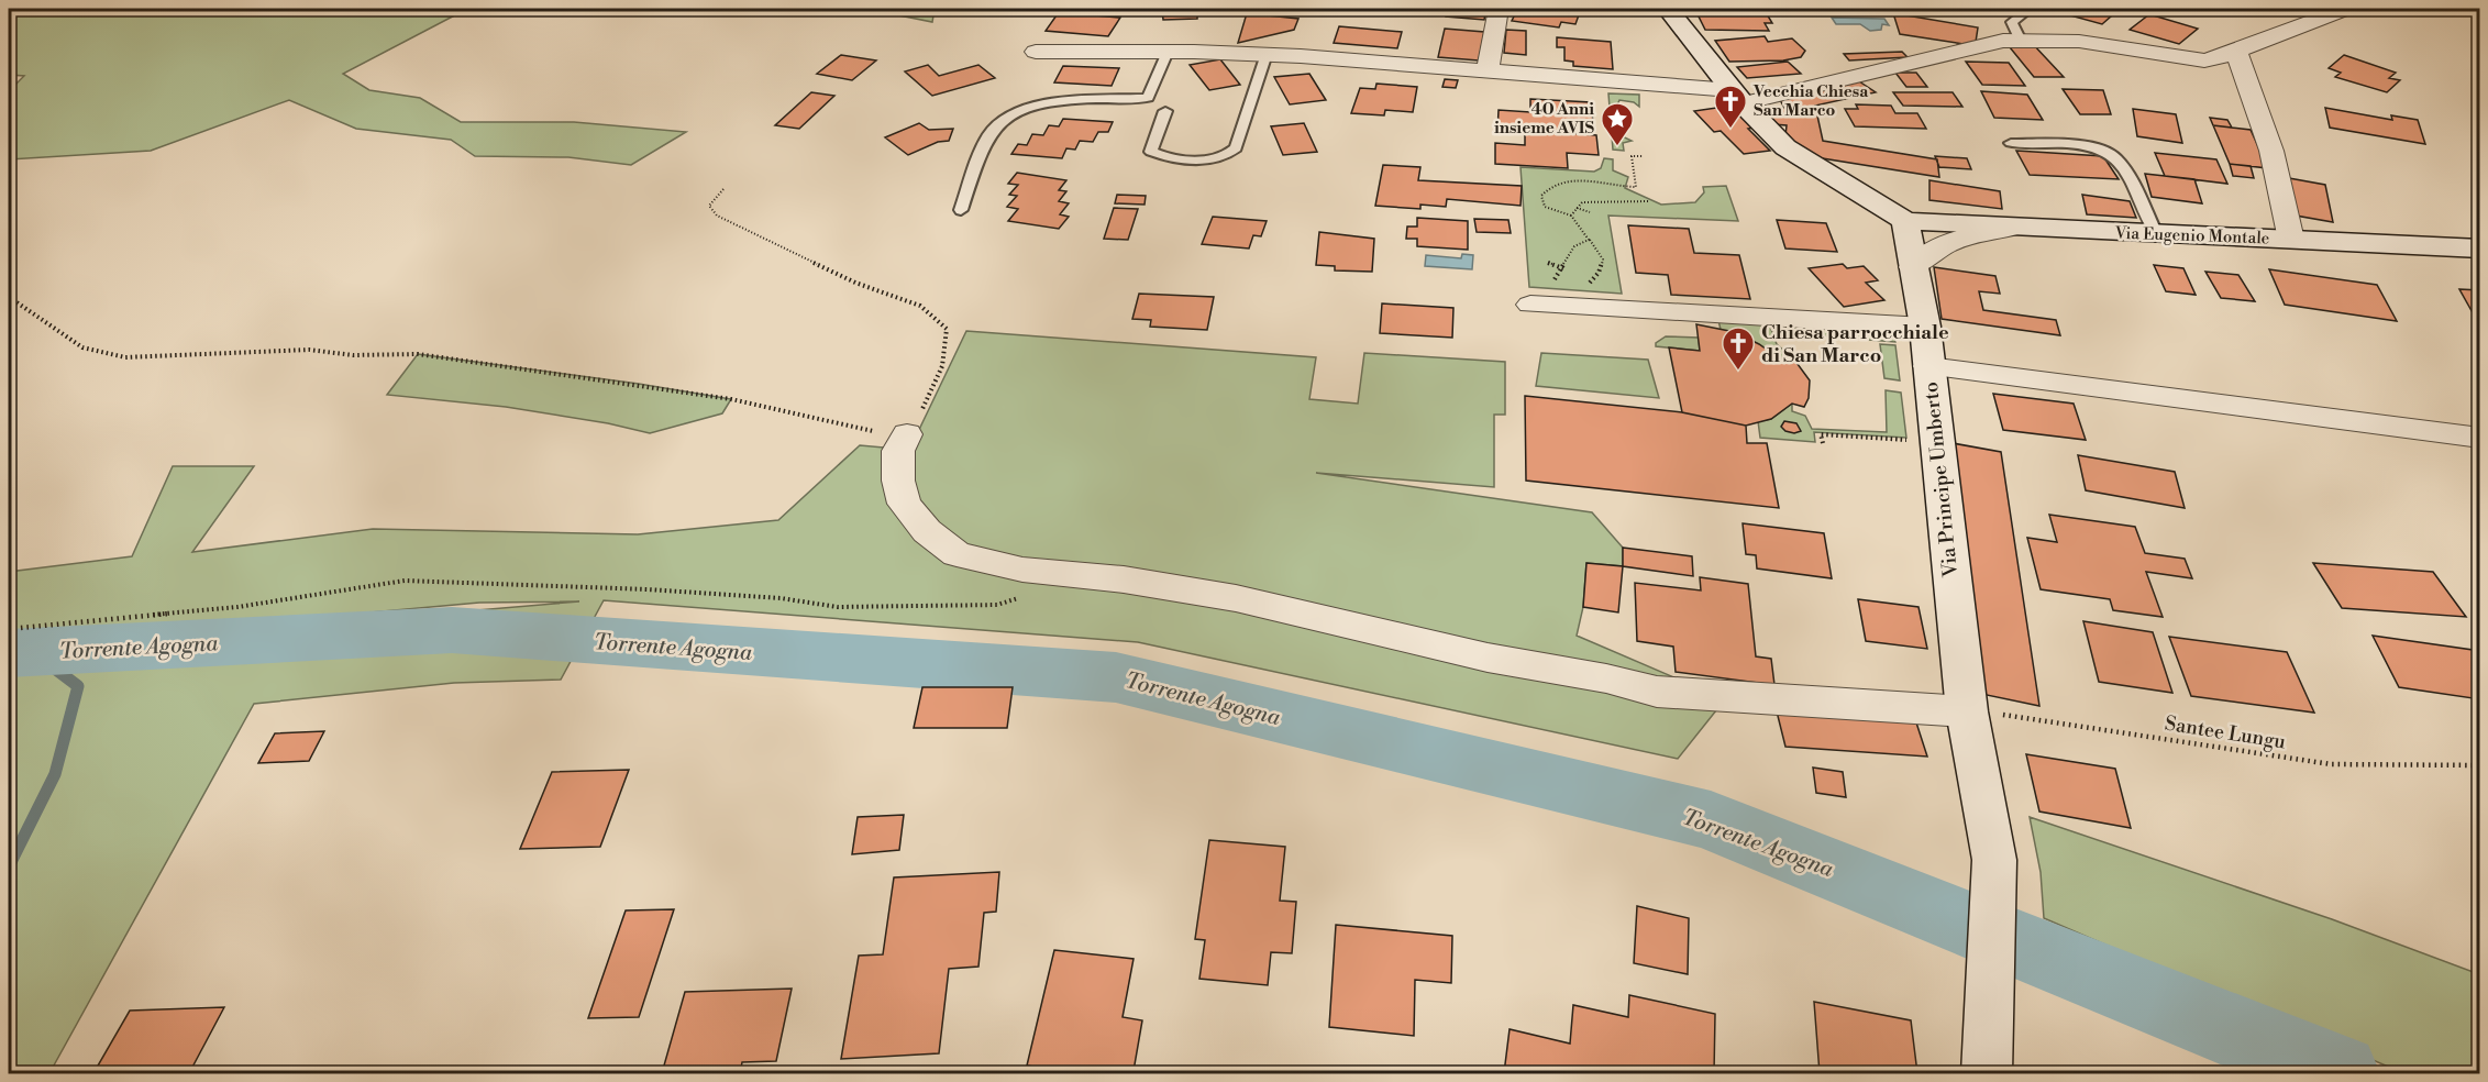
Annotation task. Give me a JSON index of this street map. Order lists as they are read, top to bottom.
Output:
{
  "streets": {
    "street": ["Via Eugenio Montale", "Via Principe Umberto"],
    "path": ["Santee Lungu"]
  },
  "crossings": [
    ["Via Eugenio Montale", "Via Principe Umberto"],
    ["Via Principe Umberto", "Santee Lungu"]
  ],
  "water": ["Torrente Agogna"],
  "places": {
    "church": ["Vecchia Chiesa San Marco", "Chiesa parrocchiale di San Marco"],
    "place": ["40 Anni insieme AVIS"]
  }
}
